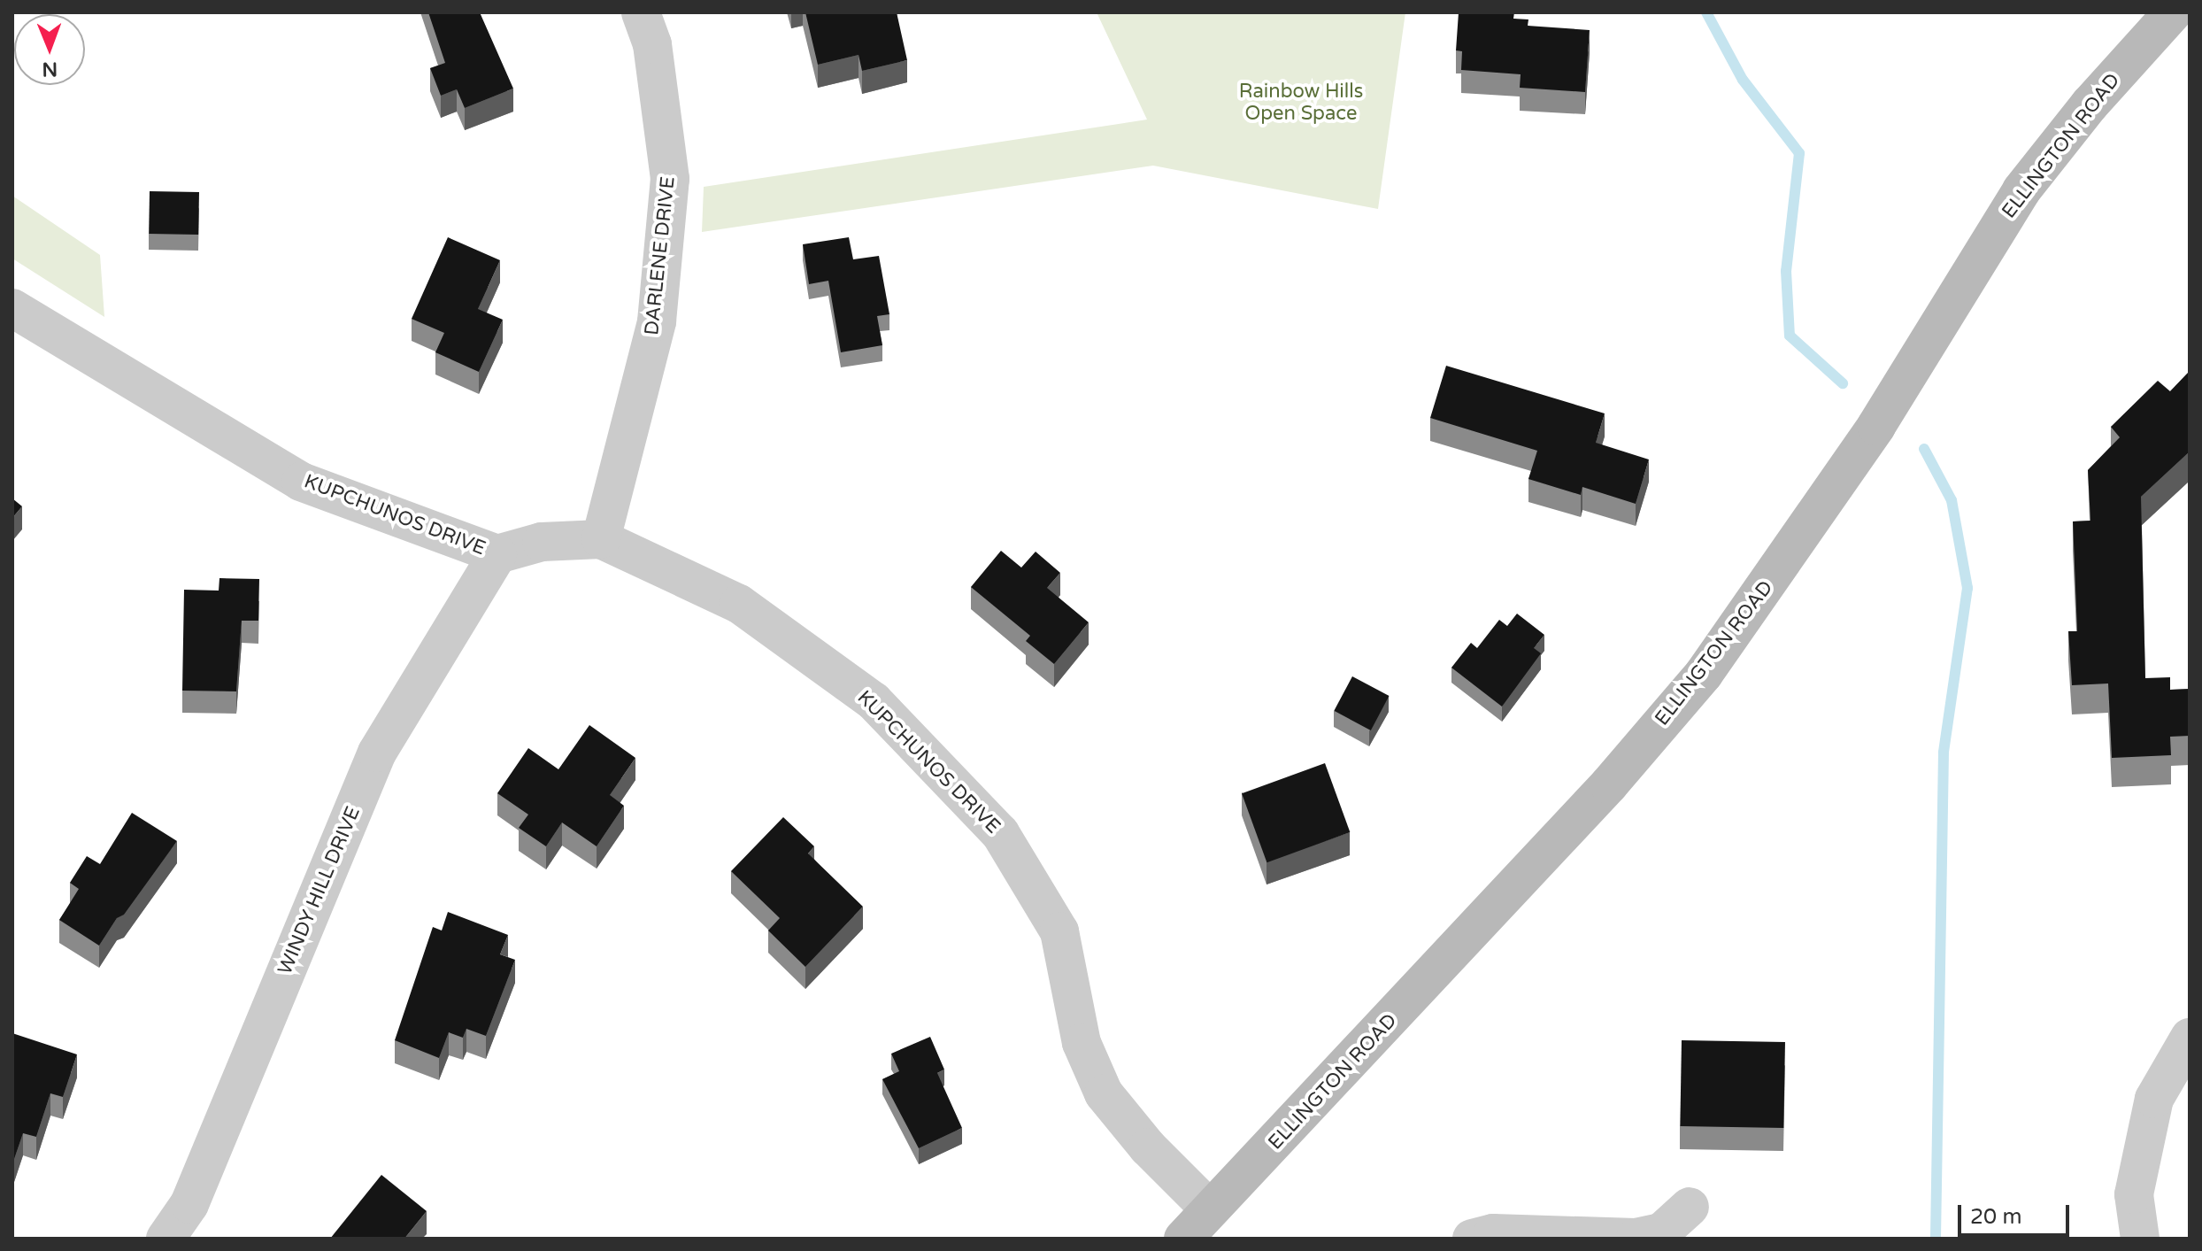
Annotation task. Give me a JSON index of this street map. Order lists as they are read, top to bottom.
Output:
{
  "streets": {
    "main road": ["ELLINGTON ROAD"],
    "street": ["DARLENE DRIVE", "KUPCHUNOS DRIVE", "WINDY HILL DRIVE"]
  },
  "crossings": [
    ["ELLINGTON ROAD", "KUPCHUNOS DRIVE"],
    ["DARLENE DRIVE", "KUPCHUNOS DRIVE"],
    ["KUPCHUNOS DRIVE", "WINDY HILL DRIVE"]
  ],
  "parks": ["Rainbow Hills Open Space"],
  "scale_bar": "20 m",
  "north": "bottom"
}
